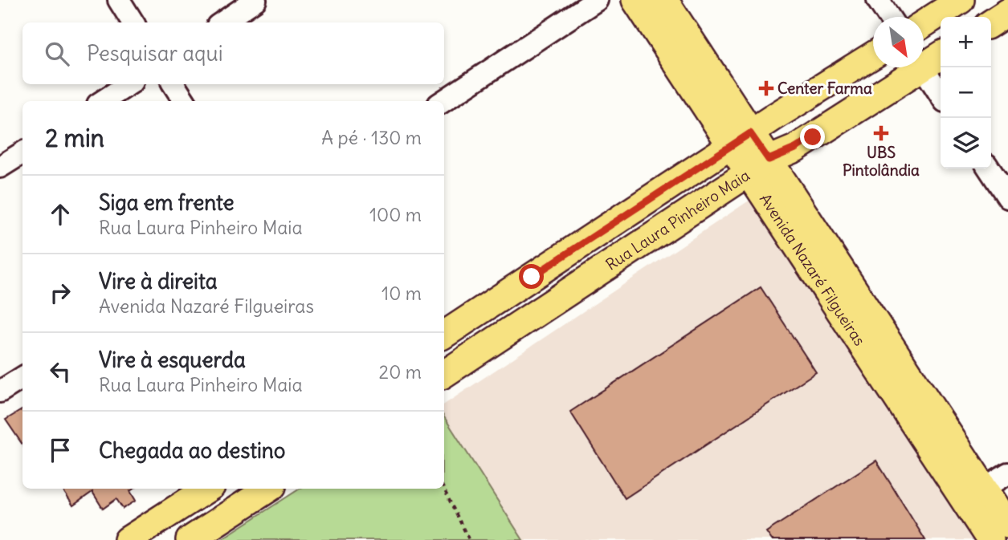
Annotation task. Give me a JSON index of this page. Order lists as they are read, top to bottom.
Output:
{
  "streets": {
    "main road": ["Rua Laura Pinheiro Maia", "Avenida Nazaré Filgueiras"]
  },
  "crossings": [
    ["Rua Laura Pinheiro Maia", "Avenida Nazaré Filgueiras"]
  ],
  "places": {
    "health": ["Center Farma", "UBS Pintolândia"]
  },
  "north": "bottom right",
  "page": {
    "map_buttons": ["+", "−"],
    "search": "Pesquisar aqui",
    "heading": ["2 min", "A pé · 130 m"],
    "list": [
      ["Siga em frente", "Rua Laura Pinheiro Maia", "100 m"],
      ["Vire à direita", "Avenida Nazaré Filgueiras", "10 m"],
      ["Vire à esquerda", "Rua Laura Pinheiro Maia", "20 m"],
      "Chegada ao destino"
    ]
  }
}
